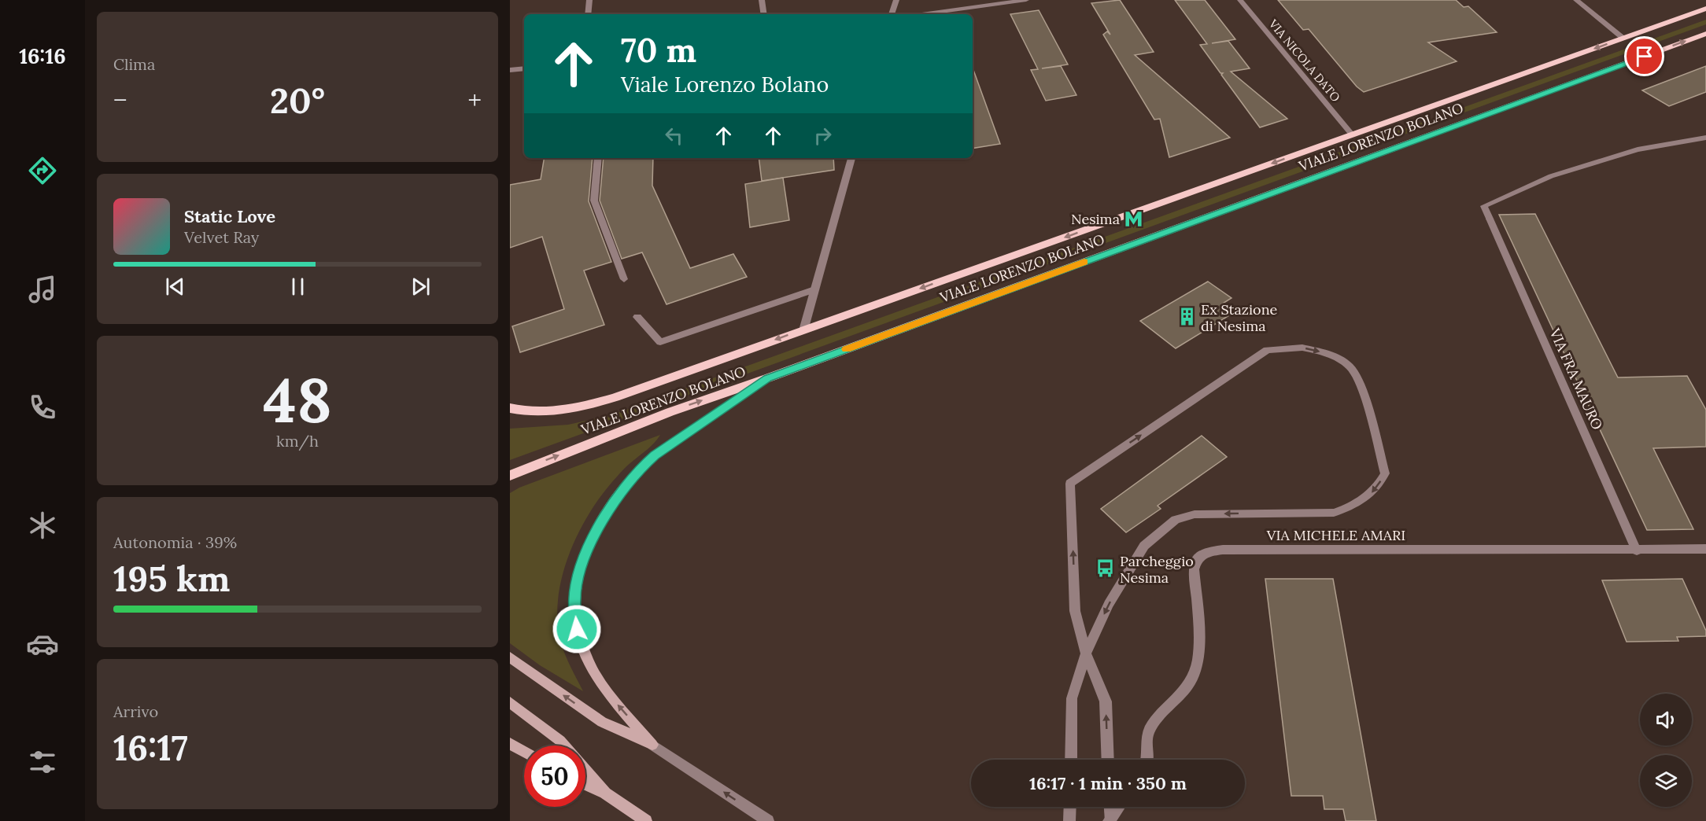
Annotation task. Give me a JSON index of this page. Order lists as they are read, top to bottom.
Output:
{
  "streets": {
    "main road": ["VIALE LORENZO BOLANO"],
    "street": ["VIA NICOLA DATO", "VIA FRA MAURO", "VIA MICHELE AMARI"]
  },
  "crossings": [
    ["VIA NICOLA DATO", "VIALE LORENZO BOLANO"],
    ["VIA FRA MAURO", "VIA MICHELE AMARI"]
  ],
  "places": {
    "metro station": ["Nesima"],
    "building": ["Ex Stazione di Nesima"],
    "bus stop": ["Parcheggio Nesima"]
  },
  "page": {
    "tabs": "16:16",
    "tile": [
      "Clima",
      ["48", "km/h"],
      ["Autonomia · 39%", "195 km"],
      ["Arrivo", "16:17"]
    ],
    "turn": ["70 m", "Viale Lorenzo Bolano"],
    "heat": ["−", "20°", "+"],
    "song": ["Static Love", "Velvet Ray"],
    "limit": "50",
    "trip": "16:17 · 1 min · 350 m"
  }
}
